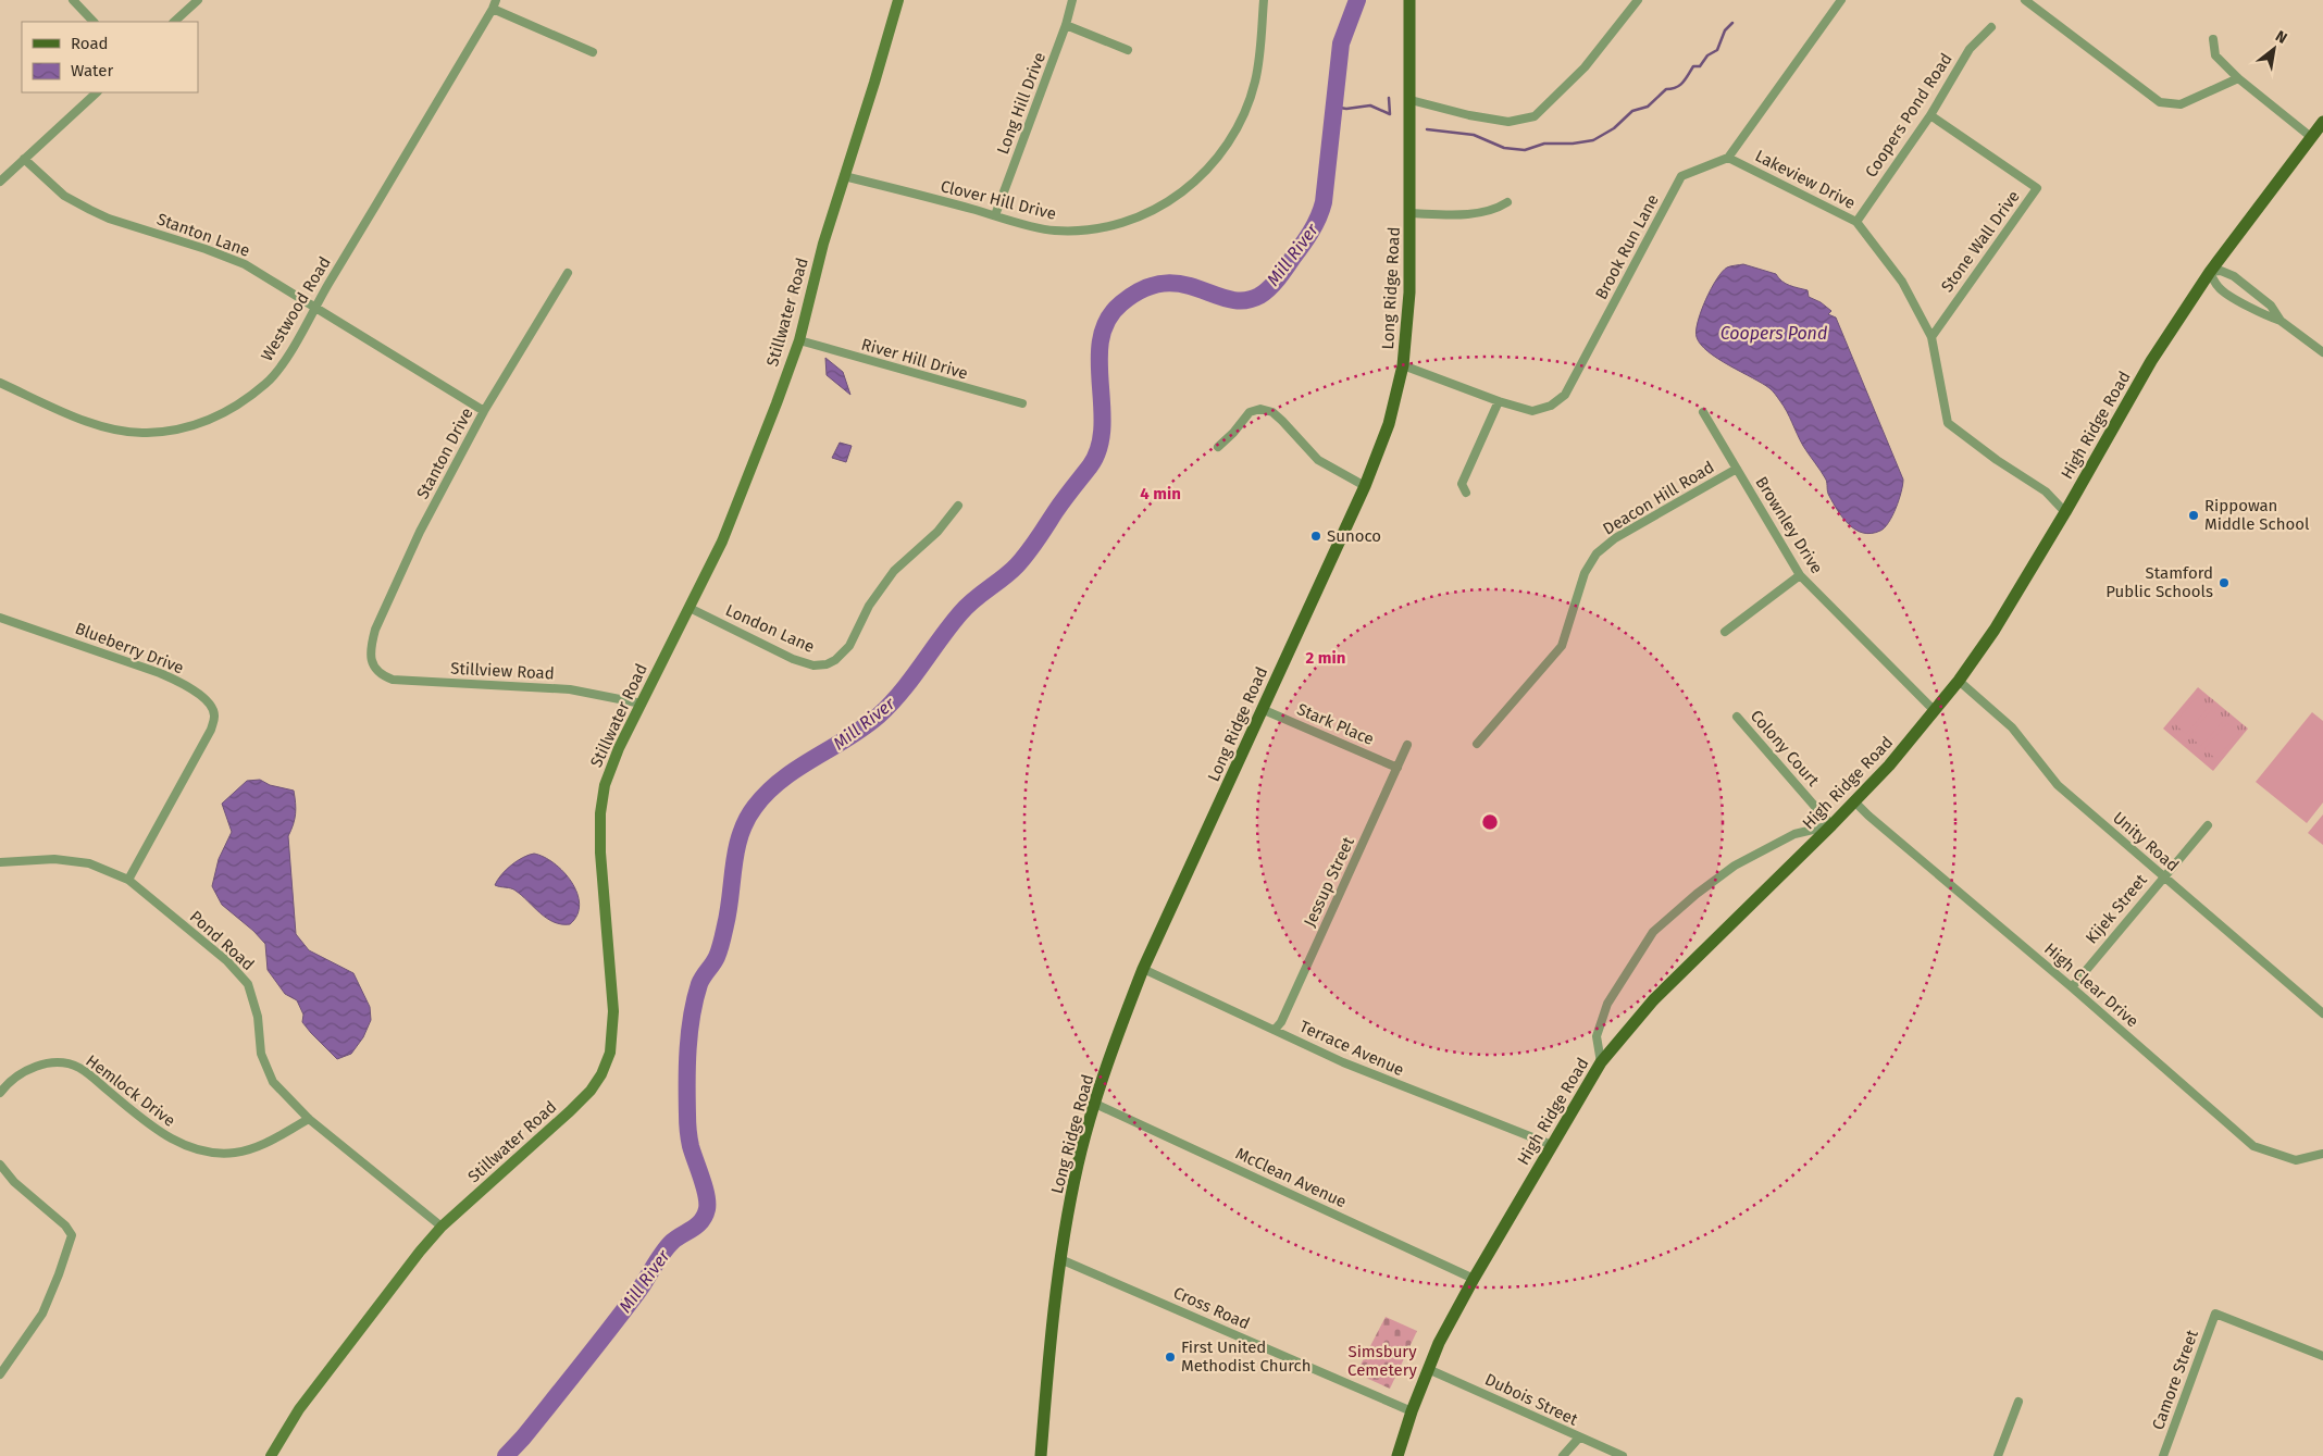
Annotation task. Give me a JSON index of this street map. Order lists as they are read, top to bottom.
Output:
{
  "streets": {
    "main road": ["Long Ridge Road", "Stillwater Road", "High Ridge Road"],
    "street": [
      "Long Hill Drive",
      "Coopers Pond Road",
      "Lakeview Drive",
      "Clover Hill Drive",
      "Stanton Lane",
      "Stone Wall Drive",
      "Brook Run Lane",
      "Westwood Road",
      "River Hill Drive",
      "Stanton Drive",
      "Deacon Hill Road",
      "Brownley Drive",
      "London Lane",
      "Blueberry Drive",
      "Stillview Road",
      "Stark Place",
      "Colony Court",
      "Unity Road",
      "Jessup Street",
      "Kijek Street",
      "Pond Road",
      "High Clear Drive",
      "Terrace Avenue",
      "Hemlock Drive",
      "McClean Avenue",
      "Cross Road",
      "Camore Street",
      "Dubois Street"
    ]
  },
  "crossings": [
    ["Long Hill Drive", "Clover Hill Drive"],
    ["Coopers Pond Road", "Lakeview Drive"],
    ["Coopers Pond Road", "Stone Wall Drive"],
    ["Lakeview Drive", "Stone Wall Drive"],
    ["Lakeview Drive", "Brook Run Lane"],
    ["Lakeview Drive", "High Ridge Road"],
    ["Clover Hill Drive", "Stillwater Road"],
    ["Stanton Lane", "Westwood Road"],
    ["Stanton Lane", "Stanton Drive"],
    ["Brook Run Lane", "Long Ridge Road"],
    ["Long Ridge Road", "Stark Place"],
    ["Long Ridge Road", "Terrace Avenue"],
    ["Long Ridge Road", "McClean Avenue"],
    ["Long Ridge Road", "Cross Road"],
    ["Stillwater Road", "River Hill Drive"],
    ["Stillwater Road", "London Lane"],
    ["Stillwater Road", "Stillview Road"],
    ["Stillwater Road", "Pond Road"],
    ["High Ridge Road", "Brownley Drive"],
    ["High Ridge Road", "Colony Court"],
    ["High Ridge Road", "Unity Road"],
    ["High Ridge Road", "High Clear Drive"],
    ["High Ridge Road", "Terrace Avenue"],
    ["High Ridge Road", "McClean Avenue"],
    ["High Ridge Road", "Cross Road"],
    ["High Ridge Road", "Dubois Street"],
    ["Stanton Drive", "Stillview Road"],
    ["Deacon Hill Road", "Brownley Drive"],
    ["Blueberry Drive", "Pond Road"],
    ["Stark Place", "Jessup Street"],
    ["Unity Road", "Kijek Street"],
    ["Jessup Street", "Terrace Avenue"],
    ["Kijek Street", "High Clear Drive"],
    ["Pond Road", "Hemlock Drive"]
  ],
  "water": ["Mill River", "Coopers Pond"],
  "parks": ["Simsbury Cemetery"],
  "places": [
    "Rippowan Middle School",
    "Sunoco",
    "Stamford Public Schools",
    "First United Methodist Church"
  ],
  "legend": ["Road", "Water"],
  "north": "top right",
  "rings": ["4 min", "2 min"]
}
